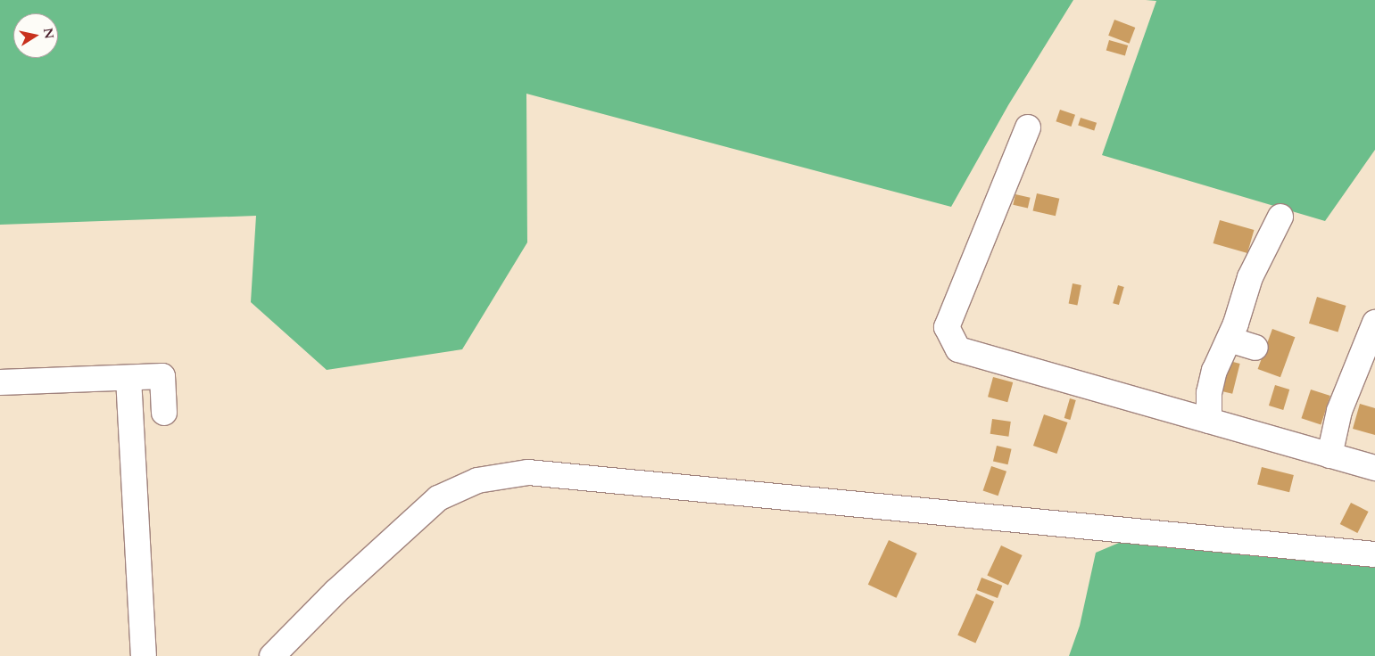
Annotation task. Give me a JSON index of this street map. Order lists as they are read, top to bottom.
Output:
{
  "north": "right"
}
